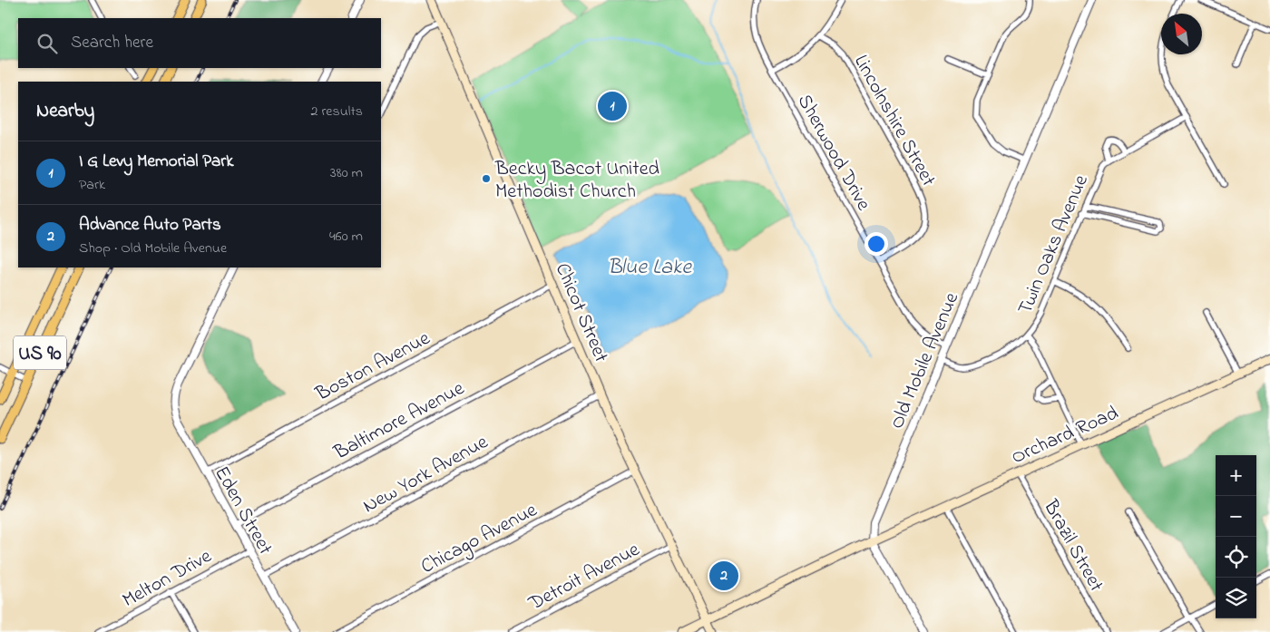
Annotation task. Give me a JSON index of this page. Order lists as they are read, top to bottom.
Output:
{
  "streets": {
    "main road": ["Chicot Street", "US 90", "Orchard Road"],
    "street": [
      "Lincolnshire Street",
      "Sherwood Drive",
      "Twin Oaks Avenue",
      "Old Mobile Avenue",
      "Boston Avenue",
      "Baltimore Avenue",
      "New York Avenue",
      "Eden Street",
      "Chicago Avenue",
      "Brazil Street",
      "Detroit Avenue",
      "Melton Drive"
    ]
  },
  "crossings": [
    ["Lincolnshire Street", "Sherwood Drive"],
    ["Sherwood Drive", "Old Mobile Avenue"],
    ["Twin Oaks Avenue", "Old Mobile Avenue"],
    ["Chicot Street", "Boston Avenue"],
    ["Chicot Street", "Baltimore Avenue"],
    ["Chicot Street", "New York Avenue"],
    ["Chicot Street", "Chicago Avenue"],
    ["Chicot Street", "Detroit Avenue"],
    ["Old Mobile Avenue", "Orchard Road"],
    ["Boston Avenue", "Eden Street"],
    ["Baltimore Avenue", "Eden Street"],
    ["Orchard Road", "Brazil Street"],
    ["New York Avenue", "Eden Street"],
    ["Eden Street", "Melton Drive"]
  ],
  "water": ["Blue Lake"],
  "places": ["Becky Bacot United Methodist Church"],
  "north": "top left",
  "page": {
    "search": "Search here",
    "heading": ["Nearby", "2 results"],
    "pins": ["1", "2"],
    "list": [
      {
        "mark": "1",
        "name": "I G Levy Memorial Park",
        "note": "Park",
        "value": "380 m"
      },
      {
        "mark": "2",
        "name": "Advance Auto Parts",
        "note": "Shop · Old Mobile Avenue",
        "value": "460 m"
      }
    ],
    "map_buttons": ["+", "−"]
  }
}
